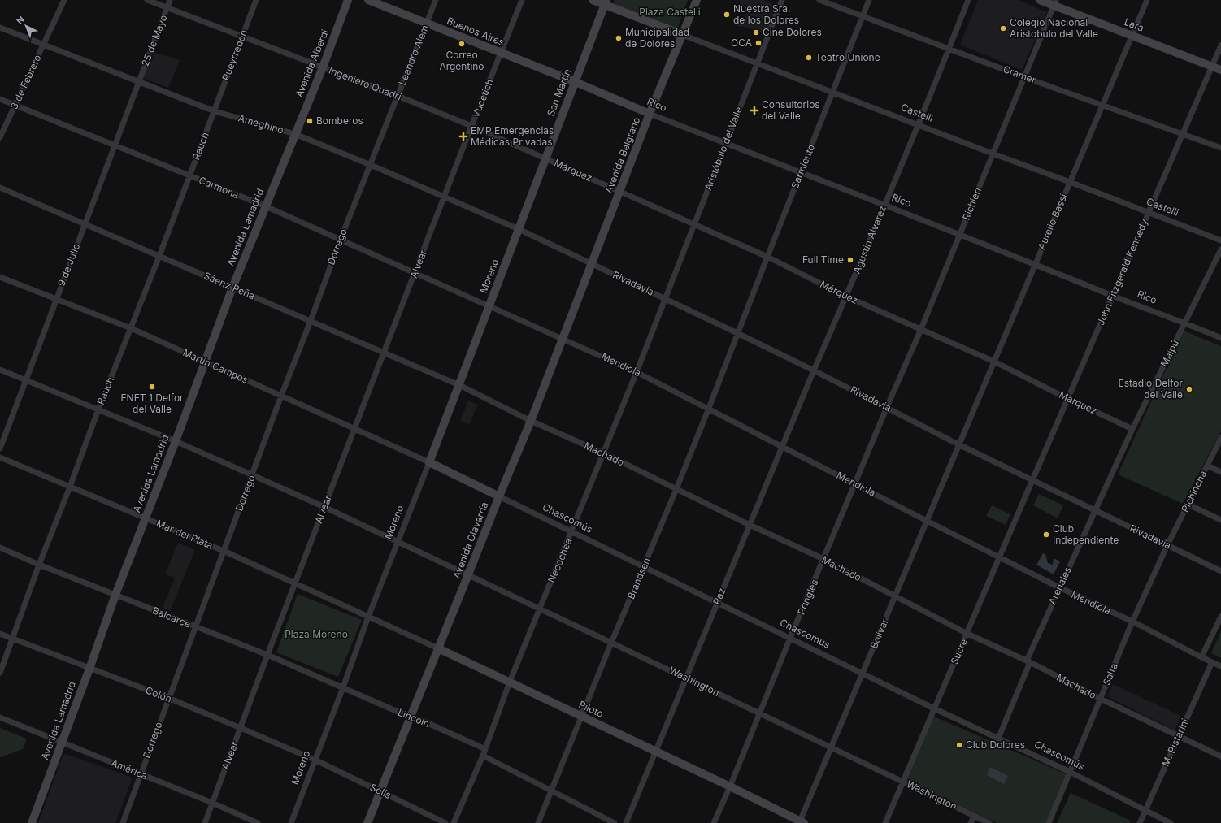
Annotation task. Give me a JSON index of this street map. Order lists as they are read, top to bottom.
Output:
{
  "streets": {
    "main road": [
      "Lara",
      "Buenos Aires",
      "Avenida Alberdi",
      "San Martín",
      "Rico",
      "Castelli",
      "Avenida Belgrano",
      "Avenida Lamadrid",
      "Moreno",
      "Chascomús",
      "Avenida Olavarría",
      "Piloto"
    ],
    "street": [
      "25 de Mayo",
      "Pueyrredón",
      "Leandro Alem",
      "Cramer",
      "3 de Febrero",
      "Ingeniero Quadri",
      "Vucetich",
      "Ameghino",
      "Rauch",
      "Aristóbulo del Valle",
      "Sarmiento",
      "Márquez",
      "Carmona",
      "Richieri",
      "Aurelio Bassi",
      "Agustín Álvarez",
      "Dorrego",
      "Alvear",
      "9 de Julio",
      "John Fitzgerald Kennedy",
      "Rivadavia",
      "Sáenz Peña",
      "Maipú",
      "Mendiola",
      "Martín Campos",
      "Machado",
      "Pichincha",
      "Mar del Plata",
      "Necochea",
      "Brandsen",
      "Arenales",
      "Paz",
      "Pringles",
      "Balcarce",
      "Bolívar",
      "Sucre",
      "Salta",
      "Washington",
      "Colón",
      "Lincoln",
      "M. Pistarini",
      "América",
      "Solís"
    ]
  },
  "crossings": [
    ["Lara", "Richieri"],
    ["Lara", "Aurelio Bassi"],
    ["Lara", "John Fitzgerald Kennedy"],
    ["Buenos Aires", "Leandro Alem"],
    ["Buenos Aires", "San Martín"],
    ["Buenos Aires", "Vucetich"],
    ["Buenos Aires", "Rico"],
    ["25 de Mayo", "Ingeniero Quadri"],
    ["25 de Mayo", "Ameghino"],
    ["25 de Mayo", "9 de Julio"],
    ["Pueyrredón", "Ingeniero Quadri"],
    ["Pueyrredón", "Ameghino"],
    ["Pueyrredón", "Rauch"],
    ["Leandro Alem", "Ingeniero Quadri"],
    ["Leandro Alem", "Ameghino"],
    ["Leandro Alem", "Dorrego"],
    ["Avenida Alberdi", "Ingeniero Quadri"],
    ["Avenida Alberdi", "Ameghino"],
    ["Avenida Alberdi", "Avenida Lamadrid"],
    ["Cramer", "Sarmiento"],
    ["Cramer", "Richieri"],
    ["Cramer", "Aurelio Bassi"],
    ["Cramer", "Agustín Álvarez"],
    ["Cramer", "John Fitzgerald Kennedy"],
    ["3 de Febrero", "Ameghino"],
    ["3 de Febrero", "Carmona"],
    ["Ingeniero Quadri", "San Martín"],
    ["Ingeniero Quadri", "Vucetich"],
    ["Ingeniero Quadri", "Márquez"],
    ["San Martín", "Rico"],
    ["San Martín", "Castelli"],
    ["San Martín", "Ameghino"],
    ["San Martín", "Márquez"],
    ["San Martín", "Moreno"],
    ["San Martín", "Rivadavia"],
    ["Vucetich", "Ameghino"],
    ["Vucetich", "Alvear"],
    ["Rico", "Aristóbulo del Valle"],
    ["Rico", "Avenida Belgrano"],
    ["Rico", "Sarmiento"],
    ["Rico", "Richieri"],
    ["Rico", "Aurelio Bassi"],
    ["Rico", "Agustín Álvarez"],
    ["Rico", "John Fitzgerald Kennedy"],
    ["Rico", "Maipú"],
    ["Castelli", "Aristóbulo del Valle"],
    ["Castelli", "Avenida Belgrano"],
    ["Castelli", "Sarmiento"],
    ["Castelli", "Richieri"],
    ["Castelli", "Aurelio Bassi"],
    ["Castelli", "Agustín Álvarez"],
    ["Castelli", "John Fitzgerald Kennedy"],
    ["Ameghino", "Rauch"],
    ["Ameghino", "Avenida Lamadrid"],
    ["Ameghino", "Dorrego"],
    ["Ameghino", "Alvear"],
    ["Ameghino", "9 de Julio"],
    ["Ameghino", "Moreno"],
    ["Ameghino", "Rivadavia"],
    ["Rauch", "Carmona"],
    ["Rauch", "Sáenz Peña"],
    ["Rauch", "Martín Campos"],
    ["Rauch", "Mar del Plata"],
    ["Rauch", "Balcarce"],
    ["Rauch", "Washington"],
    ["Rauch", "Colón"],
    ["Aristóbulo del Valle", "Márquez"],
    ["Aristóbulo del Valle", "Rivadavia"],
    ["Aristóbulo del Valle", "Necochea"],
    ["Avenida Belgrano", "Márquez"],
    ["Avenida Belgrano", "Rivadavia"],
    ["Avenida Belgrano", "Avenida Olavarría"],
    ["Sarmiento", "Márquez"],
    ["Sarmiento", "Rivadavia"],
    ["Sarmiento", "Brandsen"],
    ["Márquez", "Richieri"],
    ["Márquez", "Aurelio Bassi"],
    ["Márquez", "Agustín Álvarez"],
    ["Márquez", "John Fitzgerald Kennedy"],
    ["Márquez", "Maipú"],
    ["Carmona", "Avenida Lamadrid"],
    ["Carmona", "Dorrego"],
    ["Carmona", "Alvear"],
    ["Carmona", "9 de Julio"],
    ["Carmona", "Moreno"],
    ["Carmona", "Mendiola"],
    ["Richieri", "Rivadavia"],
    ["Richieri", "Pringles"],
    ["Aurelio Bassi", "Rivadavia"],
    ["Aurelio Bassi", "Bolívar"],
    ["Avenida Lamadrid", "Sáenz Peña"],
    ["Avenida Lamadrid", "Martín Campos"],
    ["Avenida Lamadrid", "Mar del Plata"],
    ["Avenida Lamadrid", "Balcarce"],
    ["Avenida Lamadrid", "Washington"],
    ["Avenida Lamadrid", "Colón"],
    ["Avenida Lamadrid", "América"],
    ["Agustín Álvarez", "Rivadavia"],
    ["Agustín Álvarez", "Paz"],
    ["Dorrego", "Sáenz Peña"],
    ["Dorrego", "Martín Campos"],
    ["Dorrego", "Mar del Plata"],
    ["Dorrego", "Balcarce"],
    ["Dorrego", "Washington"],
    ["Dorrego", "Colón"],
    ["Dorrego", "América"],
    ["Alvear", "Sáenz Peña"],
    ["Alvear", "Martín Campos"],
    ["Alvear", "Mar del Plata"],
    ["Alvear", "Balcarce"],
    ["Alvear", "Washington"],
    ["Alvear", "Colón"],
    ["Alvear", "América"],
    ["9 de Julio", "Sáenz Peña"],
    ["9 de Julio", "Martín Campos"],
    ["9 de Julio", "Washington"],
    ["John Fitzgerald Kennedy", "Rivadavia"],
    ["John Fitzgerald Kennedy", "Sucre"],
    ["Moreno", "Rivadavia"],
    ["Moreno", "Sáenz Peña"],
    ["Moreno", "Mendiola"],
    ["Moreno", "Martín Campos"],
    ["Moreno", "Machado"],
    ["Moreno", "Chascomús"],
    ["Moreno", "Mar del Plata"],
    ["Moreno", "Balcarce"],
    ["Moreno", "Washington"],
    ["Moreno", "Colón"],
    ["Moreno", "Piloto"],
    ["Moreno", "Lincoln"],
    ["Moreno", "Solís"],
    ["Rivadavia", "Maipú"],
    ["Rivadavia", "Pichincha"],
    ["Rivadavia", "Avenida Olavarría"],
    ["Rivadavia", "Necochea"],
    ["Rivadavia", "Brandsen"],
    ["Rivadavia", "Arenales"],
    ["Rivadavia", "Paz"],
    ["Rivadavia", "Pringles"],
    ["Rivadavia", "Bolívar"],
    ["Rivadavia", "Sucre"],
    ["Rivadavia", "Salta"],
    ["Sáenz Peña", "Machado"],
    ["Maipú", "Arenales"],
    ["Mendiola", "Avenida Olavarría"],
    ["Mendiola", "Necochea"],
    ["Mendiola", "Brandsen"],
    ["Mendiola", "Arenales"],
    ["Mendiola", "Paz"],
    ["Mendiola", "Pringles"],
    ["Mendiola", "Bolívar"],
    ["Mendiola", "Sucre"],
    ["Mendiola", "Salta"],
    ["Mendiola", "M. Pistarini"],
    ["Martín Campos", "Chascomús"],
    ["Machado", "Avenida Olavarría"],
    ["Machado", "Necochea"],
    ["Machado", "Brandsen"],
    ["Machado", "Arenales"],
    ["Machado", "Paz"],
    ["Machado", "Pringles"],
    ["Machado", "Bolívar"],
    ["Machado", "Sucre"],
    ["Machado", "Salta"],
    ["Machado", "M. Pistarini"],
    ["Pichincha", "Salta"],
    ["Chascomús", "Avenida Olavarría"],
    ["Chascomús", "Necochea"],
    ["Chascomús", "Brandsen"],
    ["Chascomús", "Arenales"],
    ["Chascomús", "Paz"],
    ["Chascomús", "Pringles"],
    ["Chascomús", "Bolívar"],
    ["Chascomús", "Sucre"],
    ["Chascomús", "Salta"],
    ["Chascomús", "M. Pistarini"],
    ["Mar del Plata", "Piloto"],
    ["Avenida Olavarría", "Washington"],
    ["Avenida Olavarría", "Piloto"],
    ["Avenida Olavarría", "Lincoln"],
    ["Avenida Olavarría", "Solís"],
    ["Necochea", "Washington"],
    ["Necochea", "Piloto"],
    ["Necochea", "Lincoln"],
    ["Brandsen", "Washington"],
    ["Brandsen", "Piloto"],
    ["Paz", "Washington"],
    ["Paz", "Piloto"],
    ["Pringles", "Washington"],
    ["Pringles", "Piloto"],
    ["Balcarce", "Lincoln"],
    ["Bolívar", "Washington"],
    ["Bolívar", "Piloto"],
    ["Sucre", "Washington"],
    ["Colón", "Solís"]
  ],
  "parks": ["Plaza Castelli", "Plaza Moreno"],
  "places": {
    "other": [
      "Nuestra Sra. de los Dolores",
      "Colegio Nacional Aristobulo del Valle",
      "Cine Dolores",
      "Municipalidad de Dolores",
      "OCA",
      "Correo Argentino",
      "Teatro Unione",
      "Bomberos",
      "Full Time",
      "ENET 1 Delfor del Valle",
      "Estadio Delfor del Valle",
      "Club Independiente",
      "Club Dolores"
    ],
    "health": ["Consultorios del Valle", "EMP Emergencias Médicas Privadas"]
  },
  "north": "top left"
}
